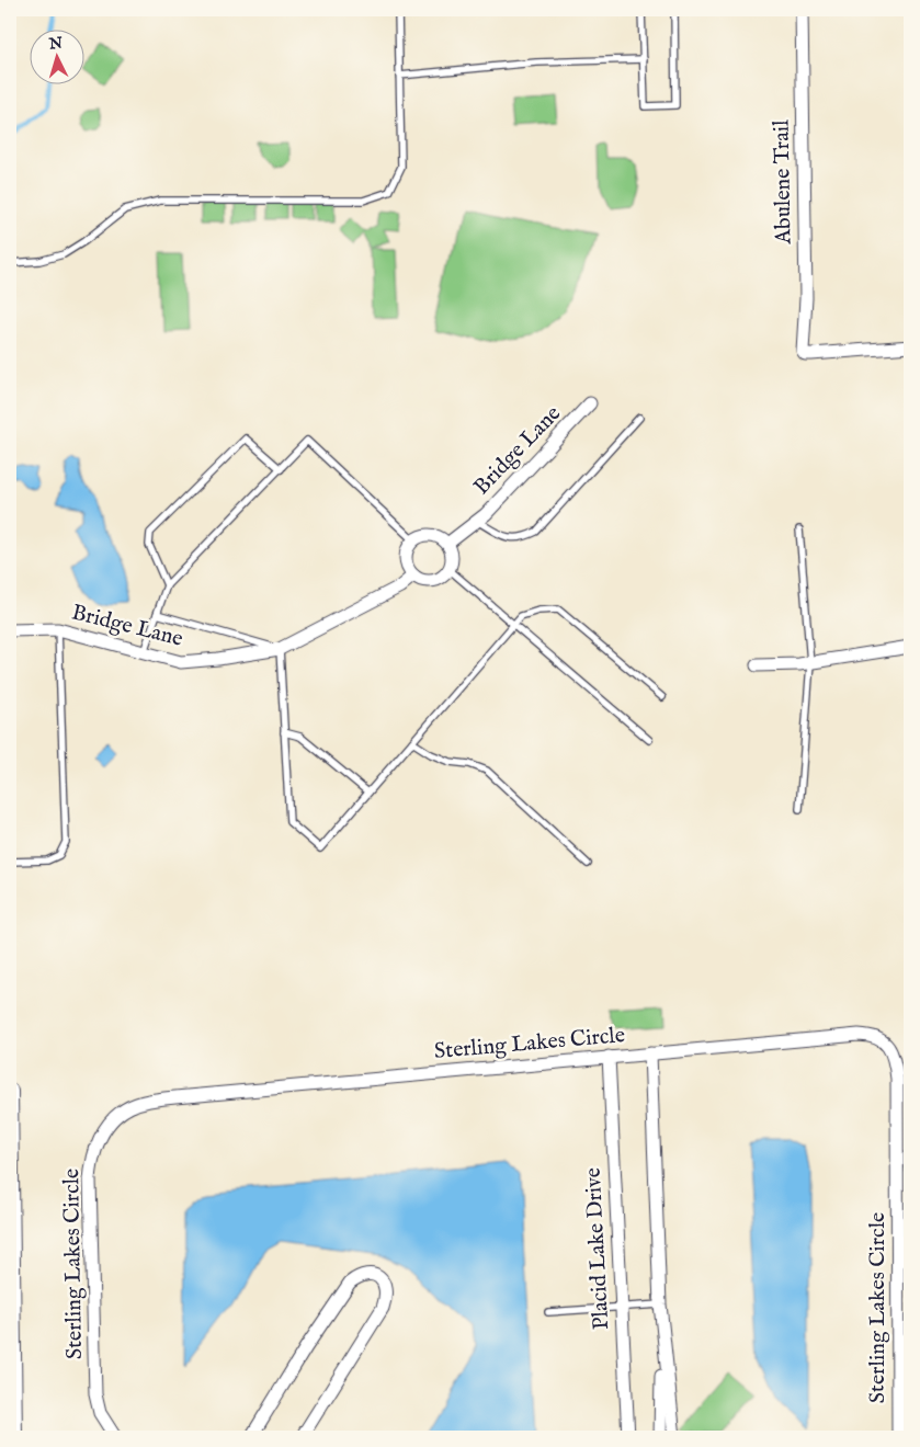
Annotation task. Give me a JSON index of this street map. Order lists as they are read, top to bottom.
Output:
{
  "streets": {
    "street": [
      "Abulene Trail",
      "Bridge Lane",
      "Sterling Lakes Circle",
      "Placid Lake Drive"
    ]
  },
  "crossings": [
    ["Sterling Lakes Circle", "Placid Lake Drive"]
  ],
  "north": "top"
}
